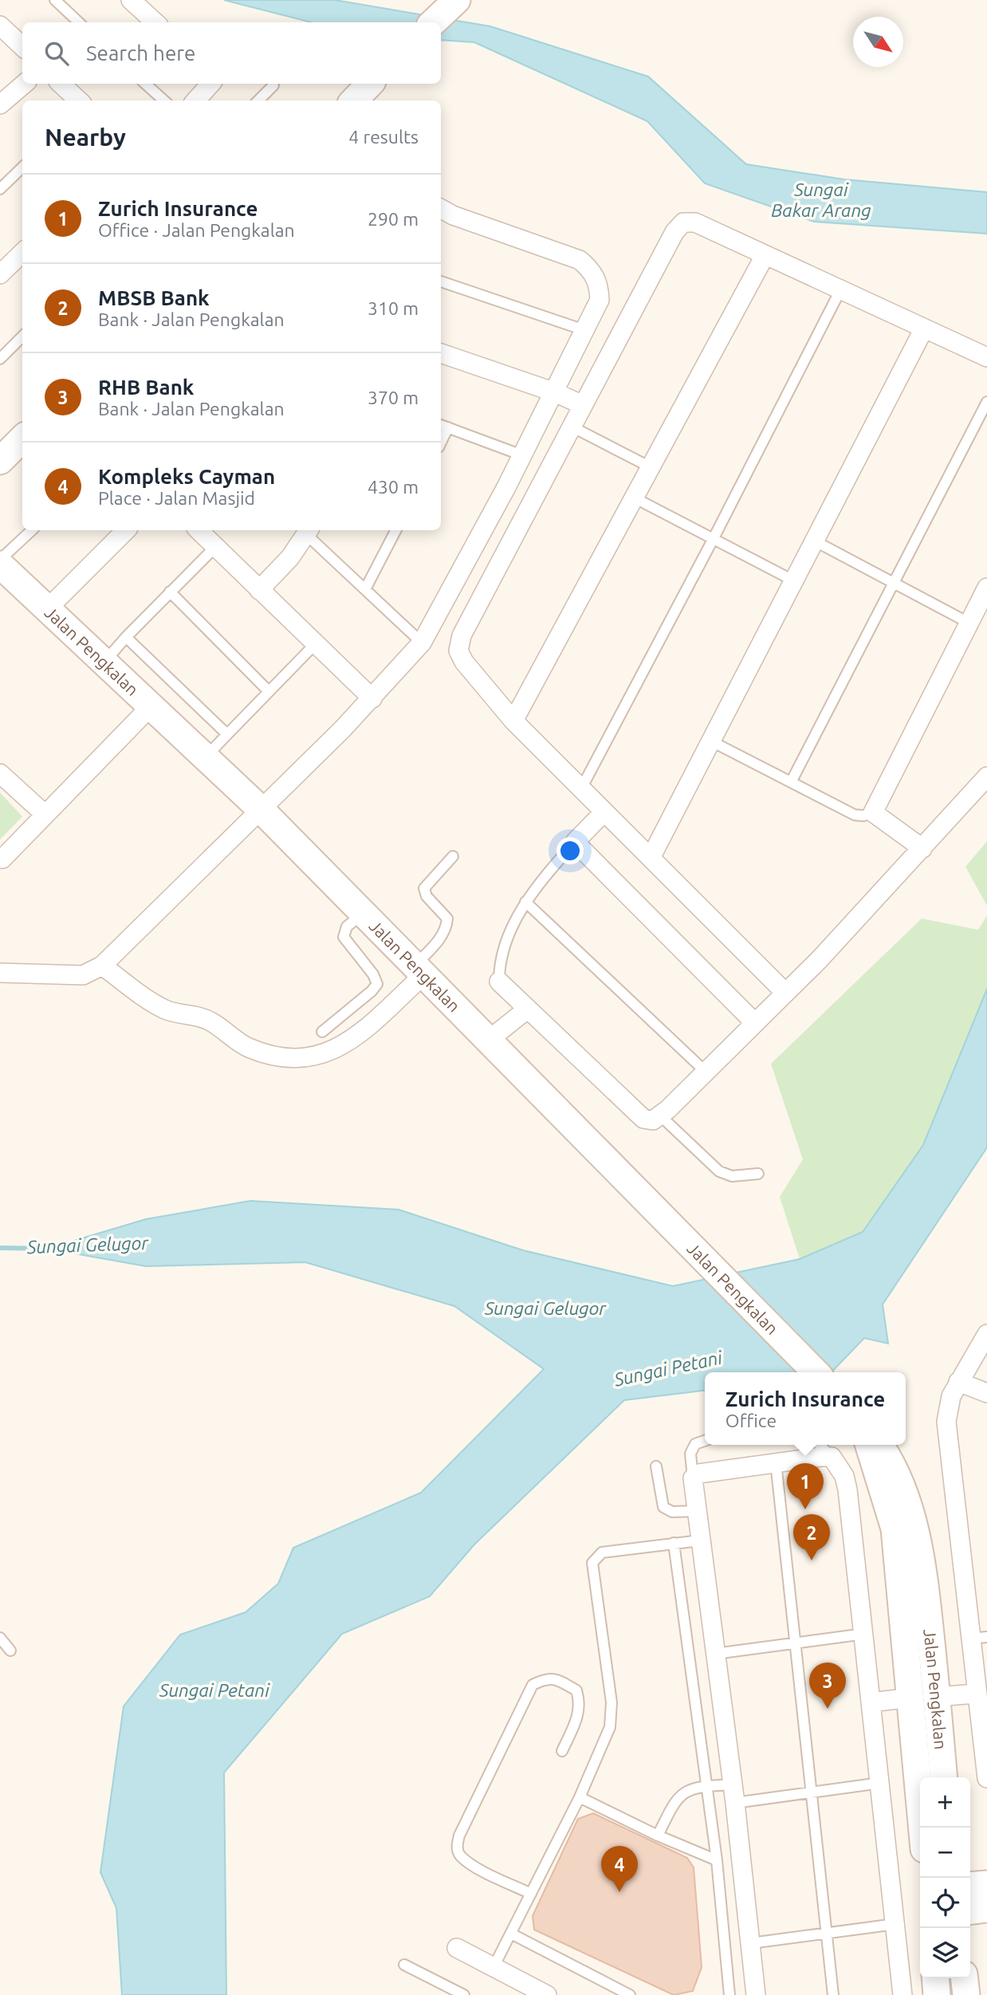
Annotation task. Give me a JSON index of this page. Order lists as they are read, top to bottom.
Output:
{
  "streets": {
    "main road": ["Jalan Pengkalan"]
  },
  "water": ["Sungai Bakar Arang", "Sungai Gelugor", "Sungai Petani"],
  "north": "bottom right",
  "page": {
    "search": "Search here",
    "heading": ["Nearby", "4 results"],
    "list": [
      {
        "mark": "1",
        "name": "Zurich Insurance",
        "note": "Office · Jalan Pengkalan",
        "value": "290 m"
      },
      {
        "mark": "2",
        "name": "MBSB Bank",
        "note": "Bank · Jalan Pengkalan",
        "value": "310 m"
      },
      {
        "mark": "3",
        "name": "RHB Bank",
        "note": "Bank · Jalan Pengkalan",
        "value": "370 m"
      },
      {
        "mark": "4",
        "name": "Kompleks Cayman",
        "note": "Place · Jalan Masjid",
        "value": "430 m"
      }
    ],
    "popup": ["Zurich Insurance", "Office"],
    "pins": [
      "1",
      "2",
      "3",
      "4"
    ],
    "map_buttons": ["+", "−"]
  }
}
